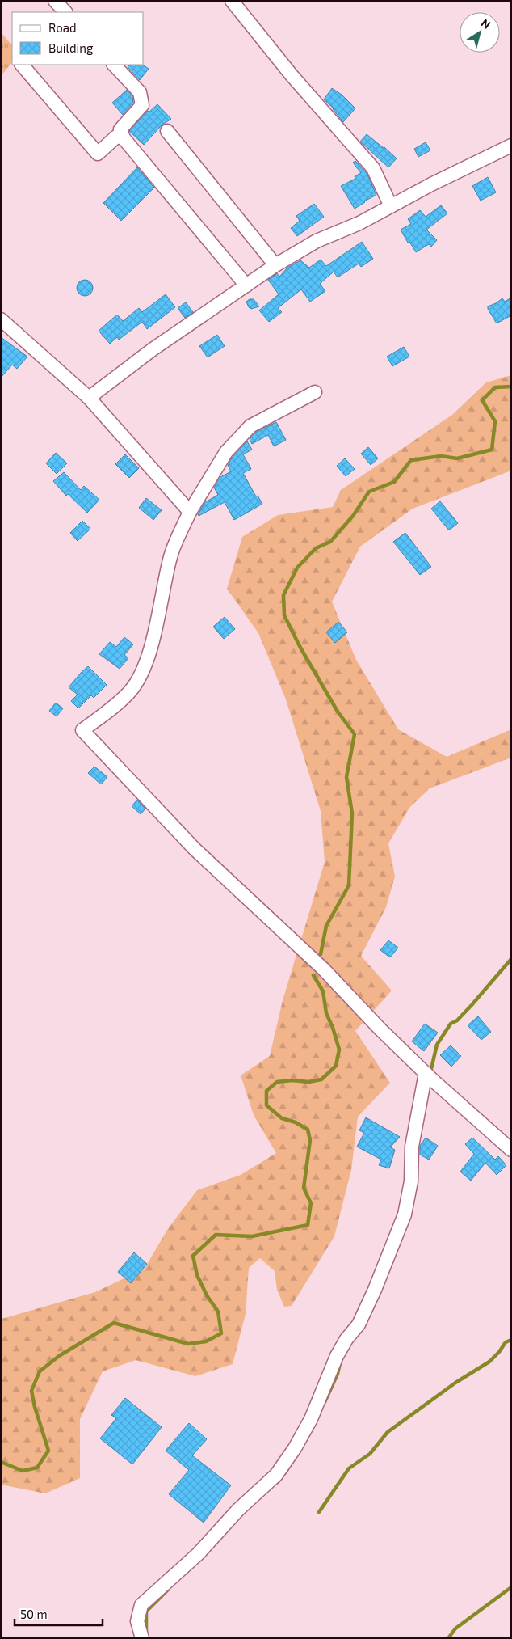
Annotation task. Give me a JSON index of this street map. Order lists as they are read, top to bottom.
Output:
{
  "legend": ["Road", "Building"],
  "scale_bar": "50 m",
  "north": "top right"
}
